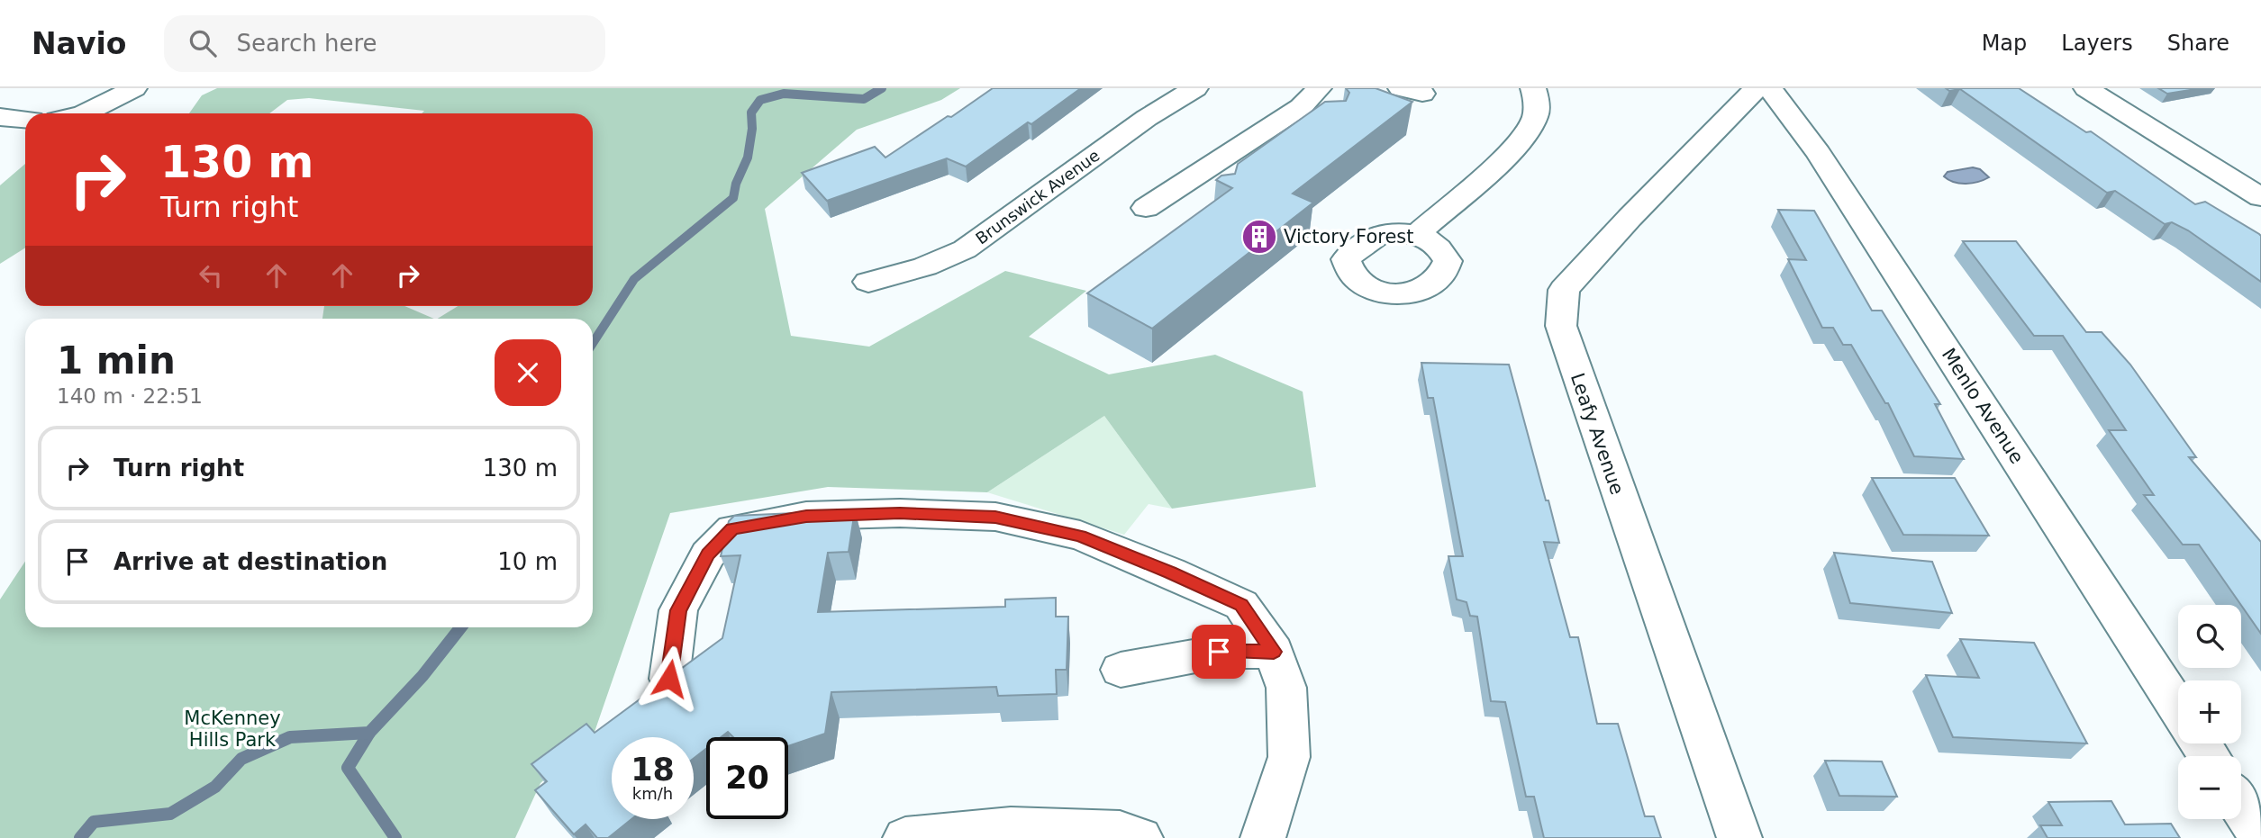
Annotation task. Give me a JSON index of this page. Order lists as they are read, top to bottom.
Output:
{
  "streets": {
    "street": ["Brunswick Avenue", "Menlo Avenue", "Leafy Avenue"]
  },
  "parks": ["McKenney Hills Park"],
  "places": {
    "building": ["Victory Forest"]
  },
  "page": {
    "header": "Navio",
    "search": "Search here",
    "nav": ["Map", "Layers", "Share"],
    "turn": ["130 m", "Turn right"],
    "heading": ["1 min", "140 m · 22:51"],
    "list": [
      {
        "name": "Turn right",
        "value": "130 m"
      },
      {
        "name": "Arrive at destination",
        "value": "10 m"
      }
    ],
    "map_buttons": ["+", "−"],
    "speed": "18 km/h",
    "limit": "20"
  }
}
